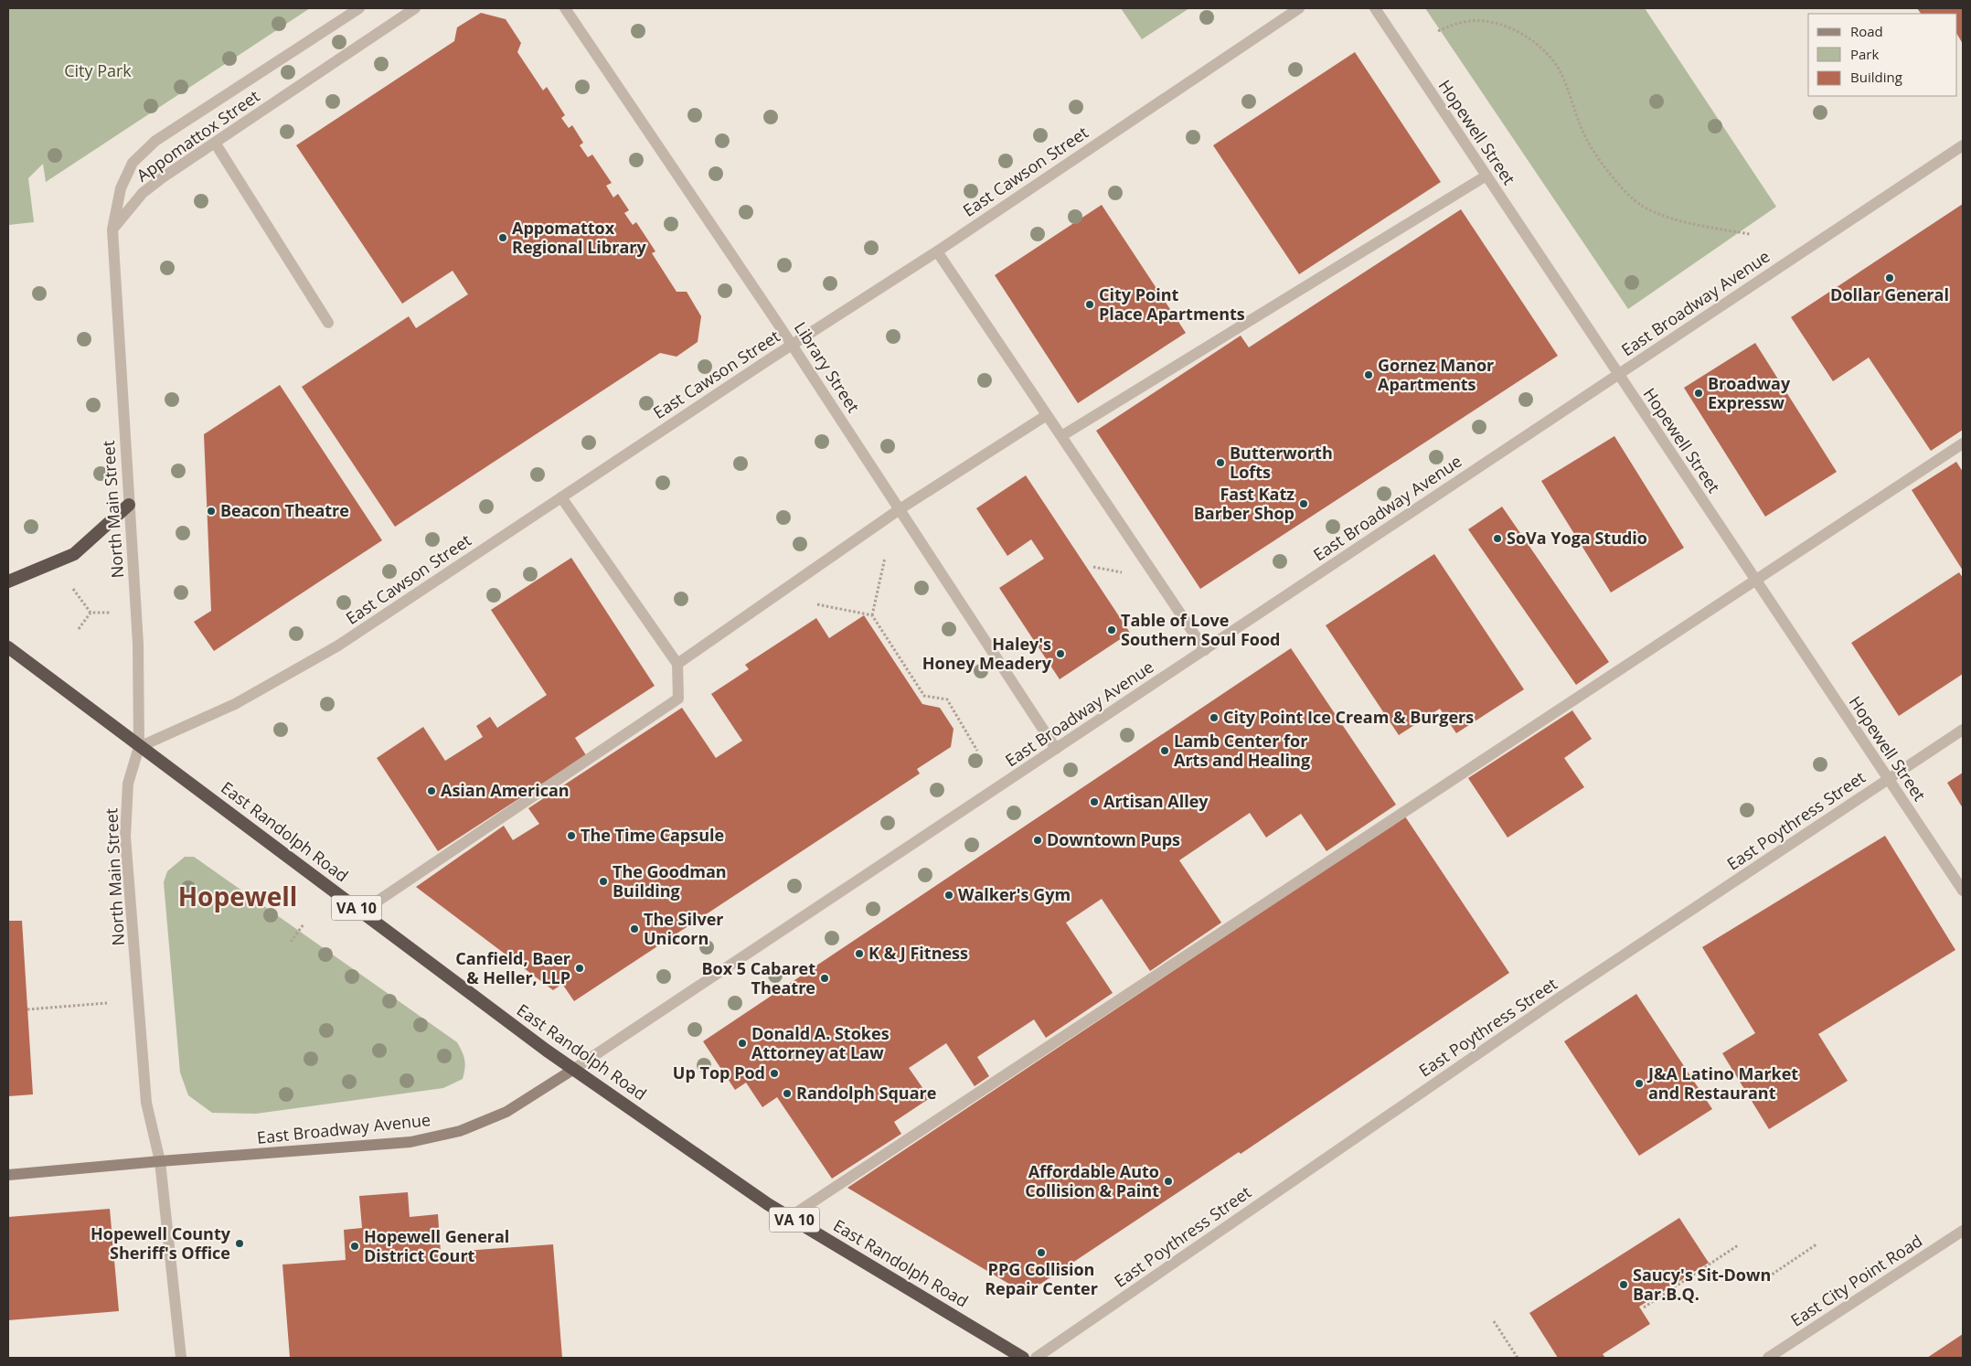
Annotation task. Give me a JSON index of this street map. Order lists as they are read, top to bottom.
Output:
{
  "streets": {
    "highway": ["East Randolph Road", "VA 10"],
    "main road": ["East Broadway Avenue"],
    "street": [
      "Hopewell Street",
      "Appomattox Street",
      "East Cawson Street",
      "Library Street",
      "North Main Street",
      "East Poythress Street",
      "East City Point Road"
    ]
  },
  "crossings": [
    ["Hopewell Street", "East Broadway Avenue"],
    ["Hopewell Street", "East Poythress Street"],
    ["Appomattox Street", "North Main Street"],
    ["East Cawson Street", "Library Street"],
    ["East Cawson Street", "North Main Street"],
    ["East Cawson Street", "East Randolph Road"],
    ["East Cawson Street", "VA 10"],
    ["East Broadway Avenue", "Library Street"],
    ["East Broadway Avenue", "North Main Street"],
    ["East Broadway Avenue", "East Randolph Road"],
    ["North Main Street", "East Randolph Road"],
    ["North Main Street", "VA 10"],
    ["East Randolph Road", "VA 10"]
  ],
  "districts": ["Hopewell"],
  "parks": ["City Park"],
  "places": [
    "Appomattox Regional Library",
    "Dollar General",
    "City Point Place Apartments",
    "Gornez Manor Apartments",
    "Broadway Expressw",
    "Butterworth Lofts",
    "Fast Katz Barber Shop",
    "Beacon Theatre",
    "SoVa Yoga Studio",
    "Table of Love Southern Soul Food",
    "Haley's Honey Meadery",
    "City Point Ice Cream & Burgers",
    "Lamb Center for Arts and Healing",
    "Asian American",
    "Artisan Alley",
    "The Time Capsule",
    "Downtown Pups",
    "The Goodman Building",
    "Walker's Gym",
    "The Silver Unicorn",
    "K & J Fitness",
    "Canfield, Baer & Heller, LLP",
    "Box 5 Cabaret Theatre",
    "Donald A. Stokes Attorney at Law",
    "Up Top Pod",
    "J&A Latino Market and Restaurant",
    "Randolph Square",
    "Affordable Auto Collision & Paint",
    "Hopewell County Sheriff's Office",
    "Hopewell General District Court",
    "PPG Collision Repair Center",
    "Saucy's Sit-Down Bar.B.Q."
  ],
  "legend": ["Road", "Park", "Building"]
}
